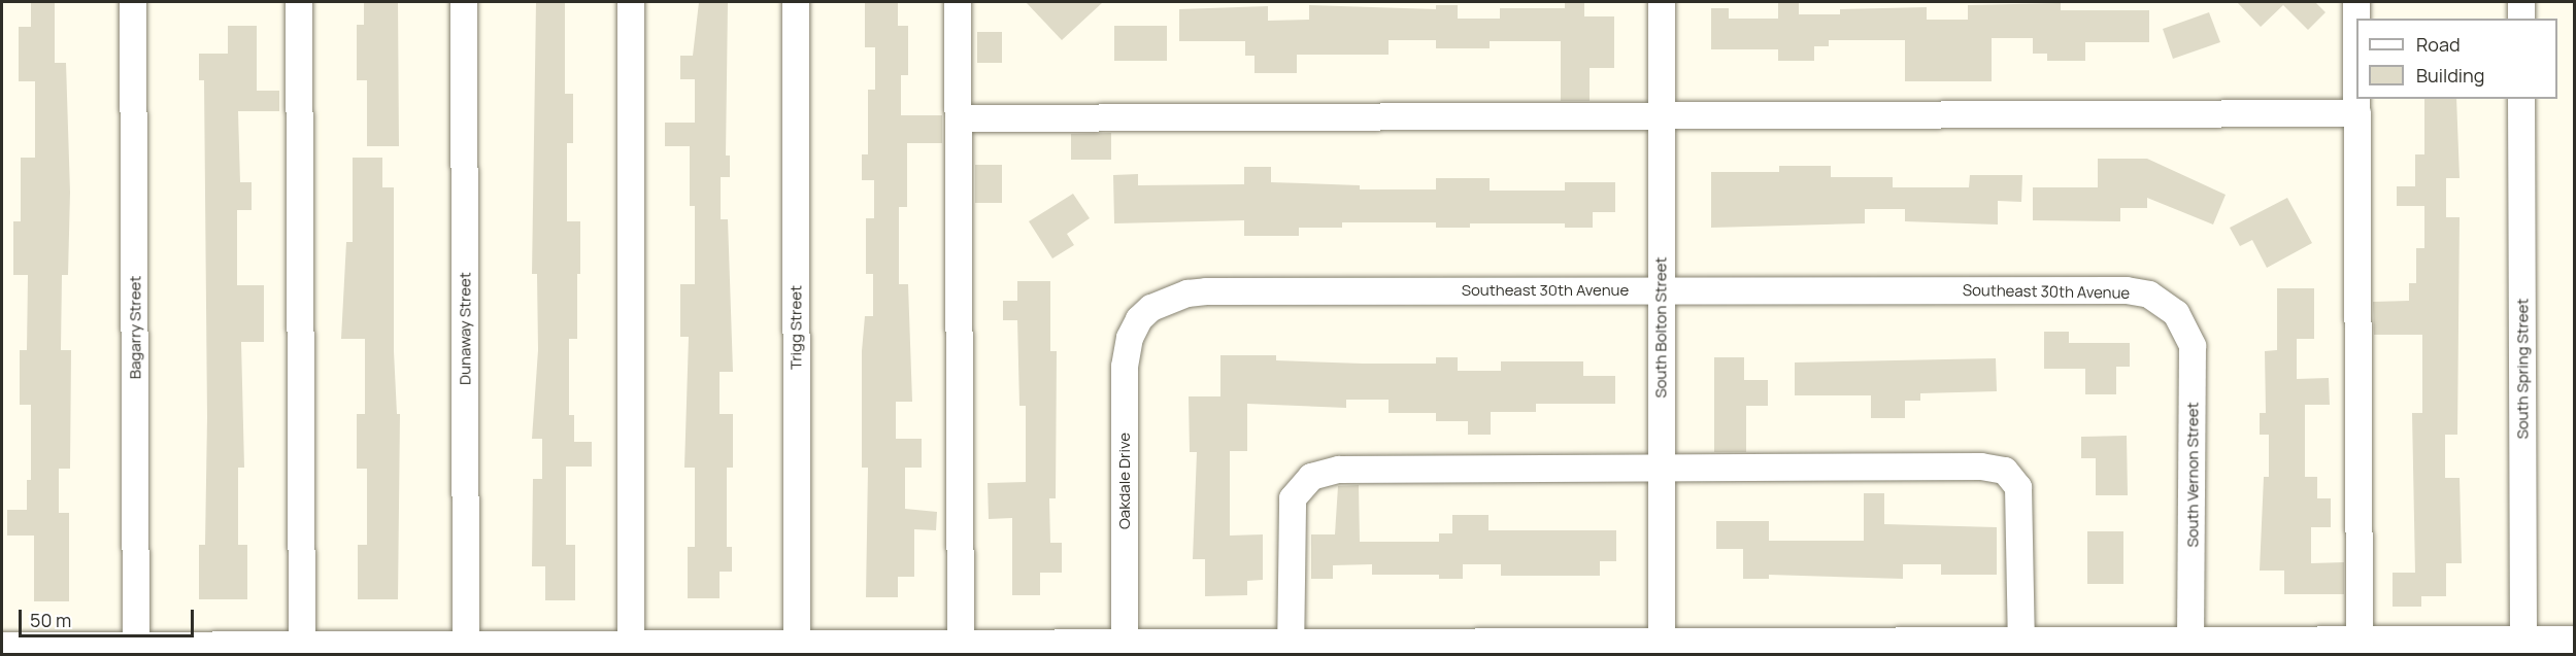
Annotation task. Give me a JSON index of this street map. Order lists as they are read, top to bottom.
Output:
{
  "streets": {
    "street": [
      "Southeast 30th Avenue",
      "Bagarry Street",
      "Trigg Street",
      "South Bolton Street",
      "Dunaway Street",
      "South Spring Street",
      "South Vernon Street",
      "Oakdale Drive"
    ]
  },
  "crossings": [
    ["Southeast 30th Avenue", "South Bolton Street"],
    ["Southeast 30th Avenue", "South Vernon Street"],
    ["Southeast 30th Avenue", "Oakdale Drive"]
  ],
  "legend": ["Road", "Building"],
  "scale_bar": "50 m"
}
